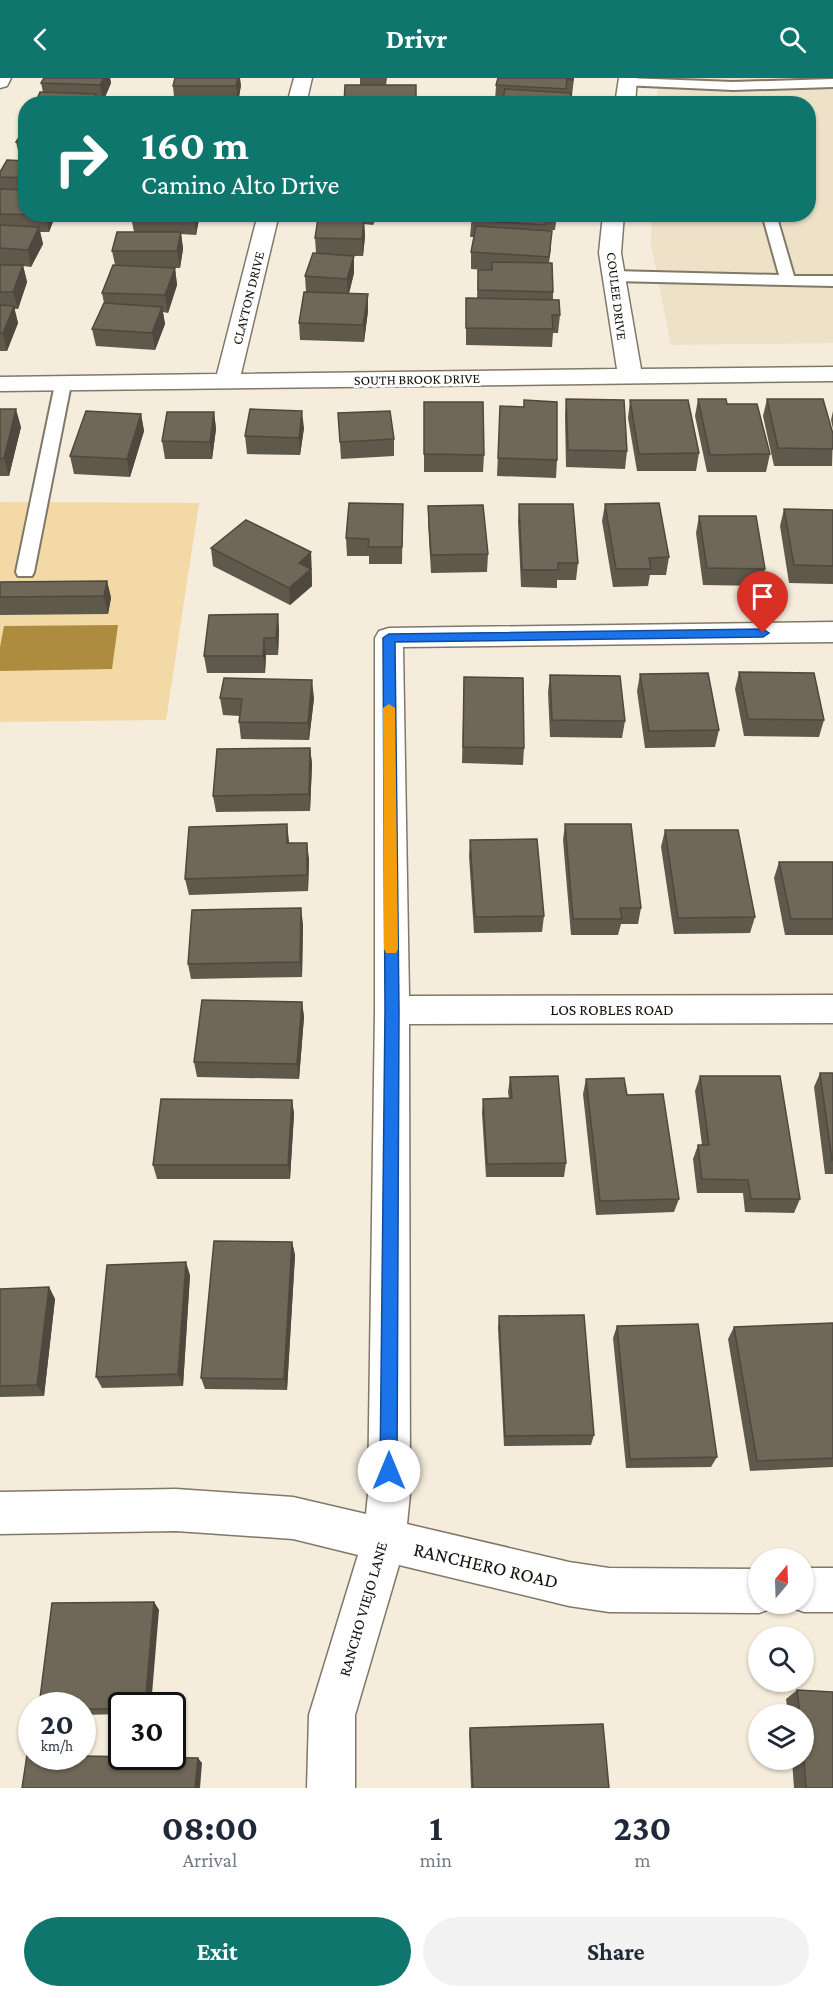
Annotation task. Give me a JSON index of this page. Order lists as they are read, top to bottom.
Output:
{
  "streets": {
    "street": [
      "COULEE DRIVE",
      "CLAYTON DRIVE",
      "SOUTH BROOK DRIVE",
      "LOS ROBLES ROAD",
      "RANCHERO ROAD",
      "RANCHO VIEJO LANE"
    ]
  },
  "crossings": [
    ["COULEE DRIVE", "SOUTH BROOK DRIVE"],
    ["CLAYTON DRIVE", "SOUTH BROOK DRIVE"],
    ["LOS ROBLES ROAD", "RANCHO VIEJO LANE"],
    ["RANCHERO ROAD", "RANCHO VIEJO LANE"]
  ],
  "north": "top",
  "page": {
    "header": "Drivr",
    "turn": ["160 m", "Camino Alto Drive"],
    "speed": "20 km/h",
    "limit": "30",
    "eta": [
      "08:00",
      "Arrival",
      "1",
      "min",
      "230",
      "m"
    ],
    "buttons": ["Exit", "Share"]
  }
}
